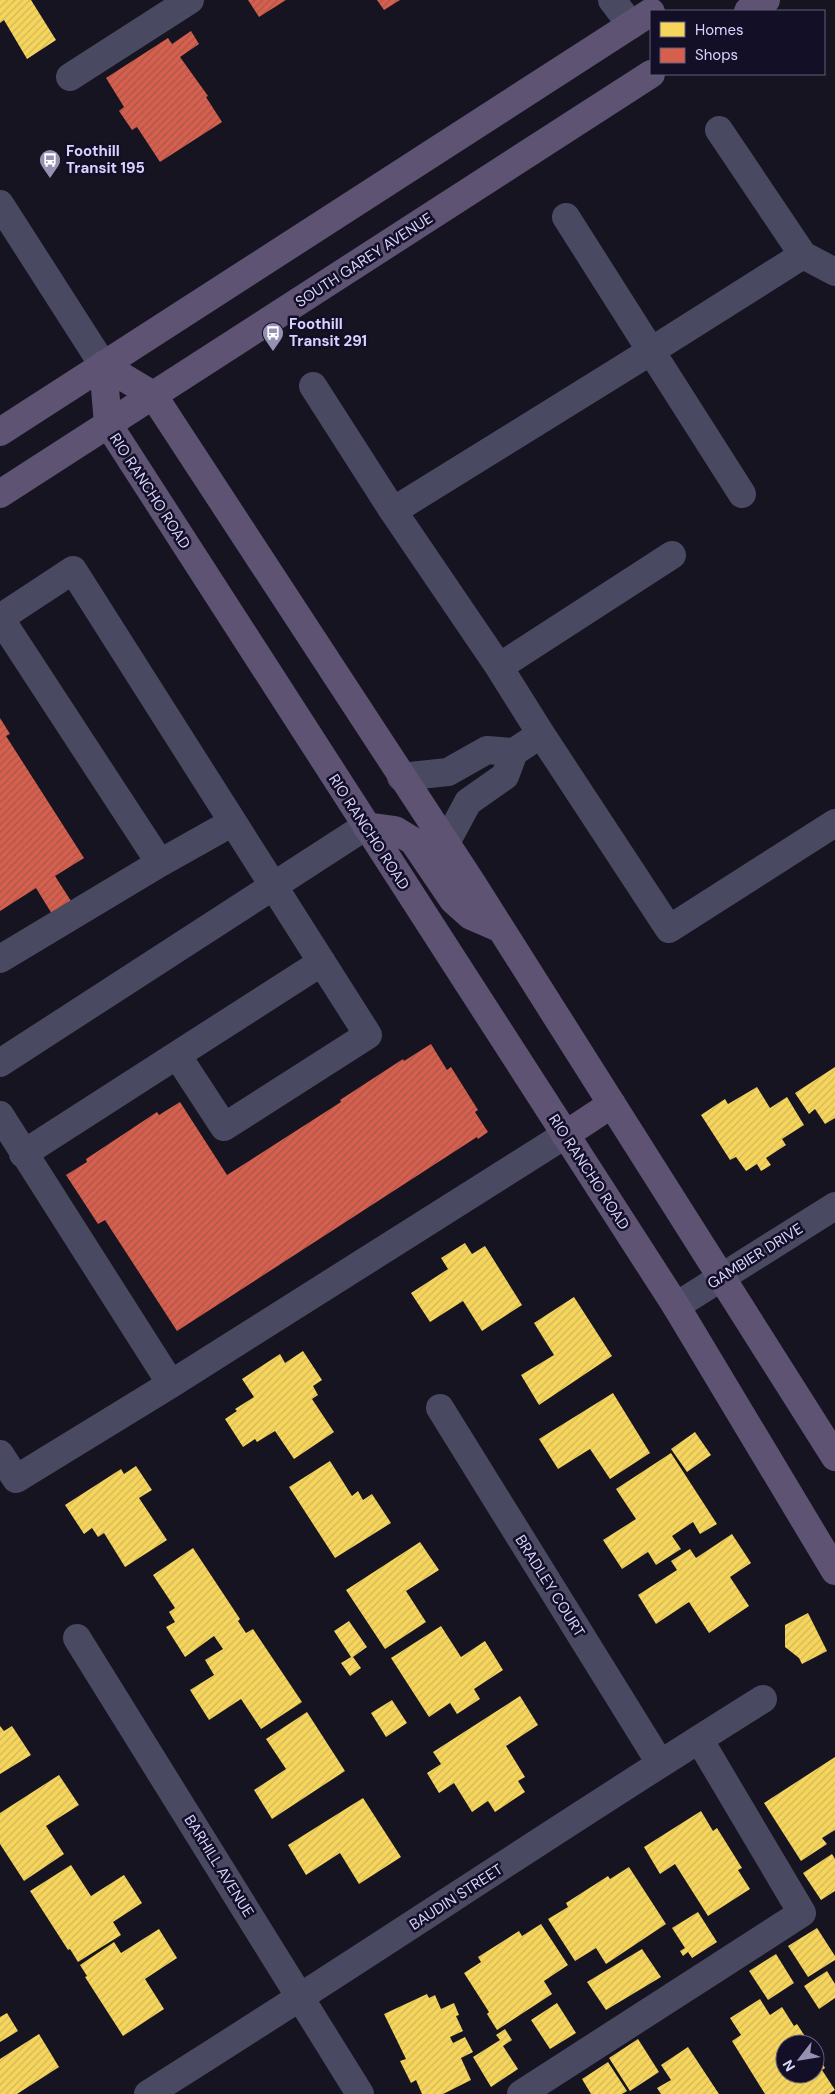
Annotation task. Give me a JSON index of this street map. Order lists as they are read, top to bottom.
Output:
{
  "streets": {
    "main road": ["SOUTH GAREY AVENUE", "RIO RANCHO ROAD"],
    "street": [
      "GAMBIER DRIVE",
      "BRADLEY COURT",
      "BARHILL AVENUE",
      "BAUDIN STREET"
    ]
  },
  "crossings": [
    ["SOUTH GAREY AVENUE", "RIO RANCHO ROAD"],
    ["RIO RANCHO ROAD", "GAMBIER DRIVE"],
    ["BRADLEY COURT", "BAUDIN STREET"],
    ["BARHILL AVENUE", "BAUDIN STREET"]
  ],
  "places": {
    "bus stop": ["Foothill Transit 195", "Foothill Transit 291"]
  },
  "legend": ["Homes", "Shops"],
  "north": "bottom left"
}
